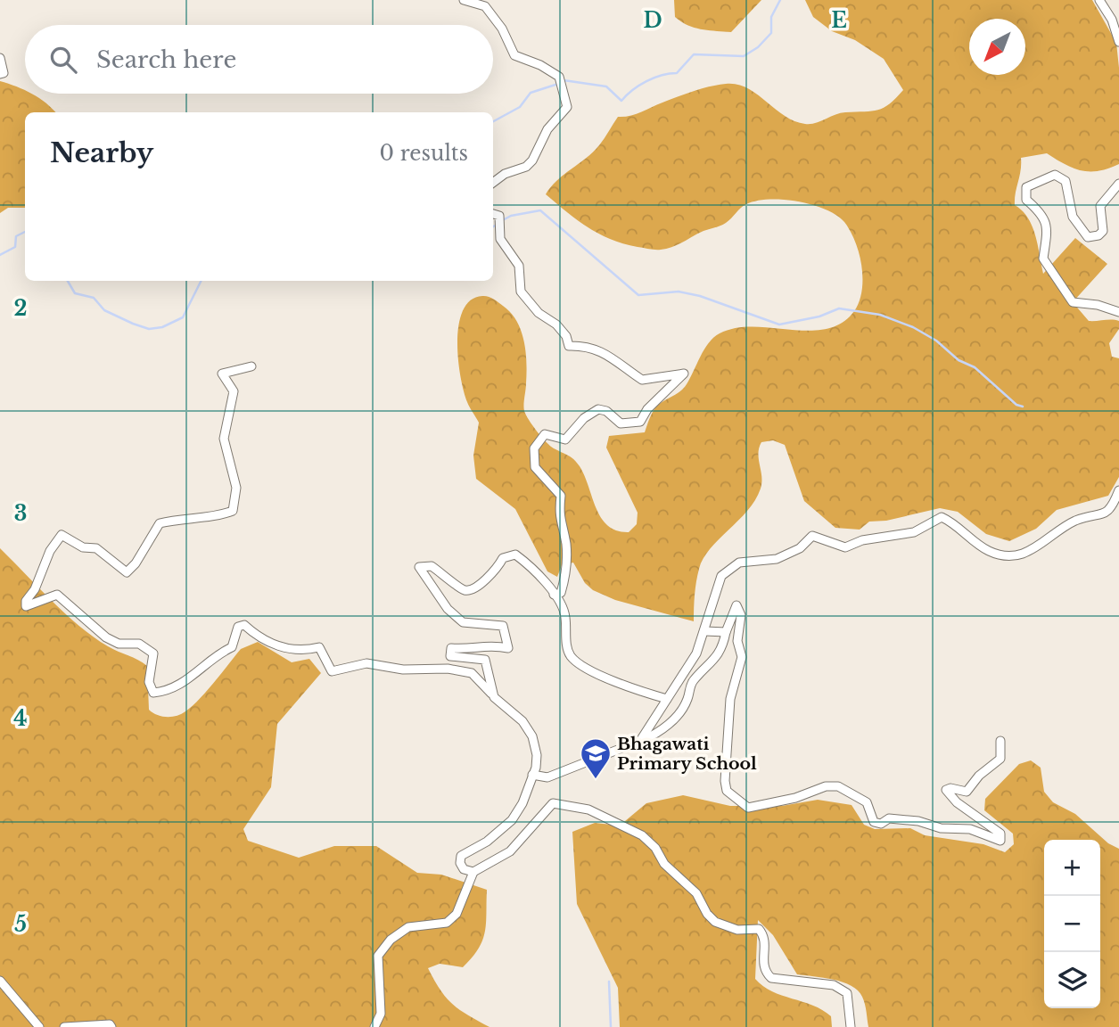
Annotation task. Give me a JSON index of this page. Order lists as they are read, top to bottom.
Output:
{
  "places": {
    "school or university": ["Bhagawati Primary School"]
  },
  "north": "bottom left",
  "page": {
    "search": "Search here",
    "heading": ["Nearby", "0 results"],
    "map_buttons": ["+", "−"]
  },
  "grid": {
    "columns": ["D", "E"],
    "rows": [
      "2",
      "3",
      "4",
      "5"
    ]
  }
}
